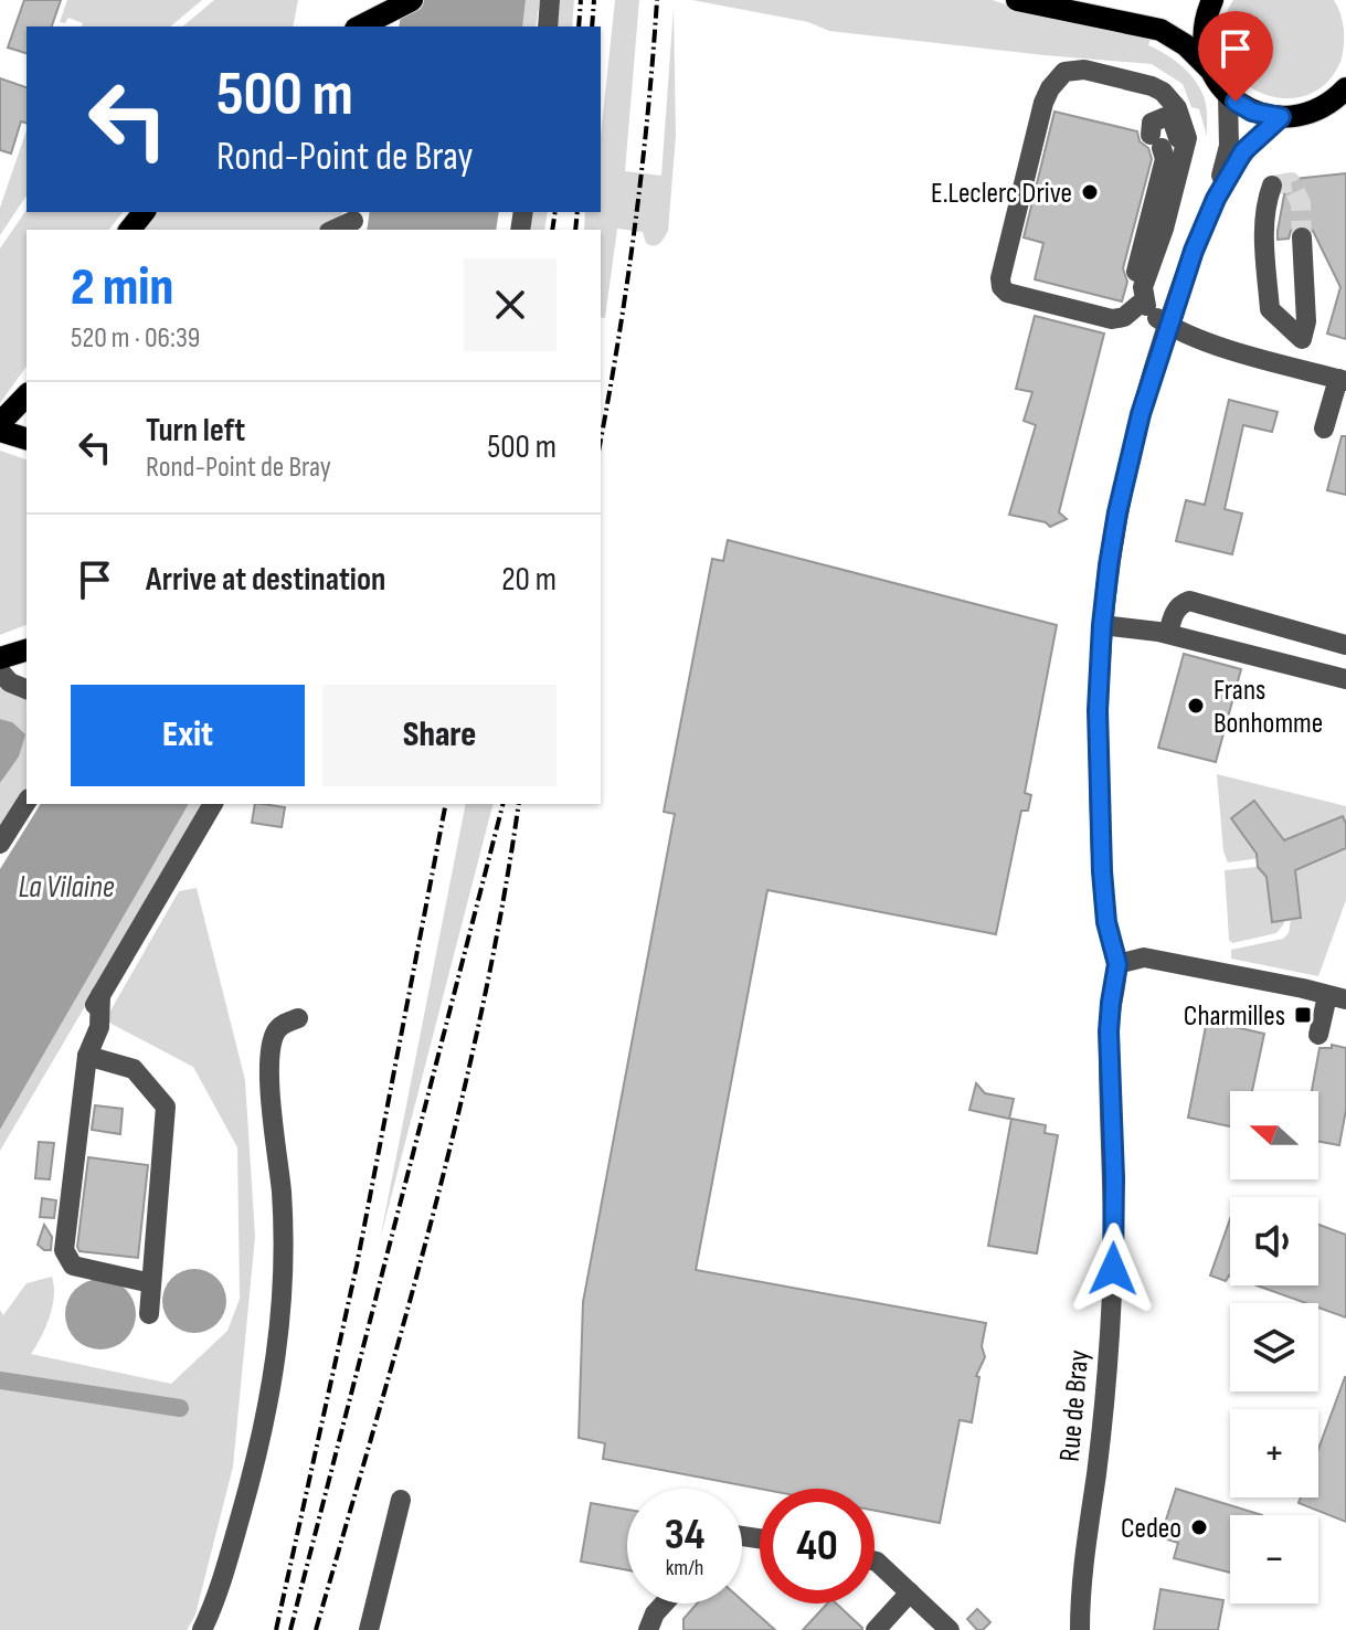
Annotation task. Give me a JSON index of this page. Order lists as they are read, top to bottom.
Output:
{
  "streets": {
    "street": ["Rue de Bray"]
  },
  "water": ["La Vilaine"],
  "places": {
    "other": ["E.Leclerc Drive", "Frans Bonhomme", "Cedeo"],
    "transit": ["Charmilles"]
  },
  "north": "left",
  "page": {
    "turn": ["500 m", "Rond-Point de Bray"],
    "heading": ["2 min", "520 m · 06:39"],
    "list": [
      {
        "name": "Turn left",
        "note": "Rond-Point de Bray",
        "value": "500 m"
      },
      {
        "name": "Arrive at destination",
        "value": "20 m"
      }
    ],
    "buttons": ["Exit", "Share"],
    "map_buttons": ["+", "−"],
    "speed": "34 km/h",
    "limit": "40"
  }
}
